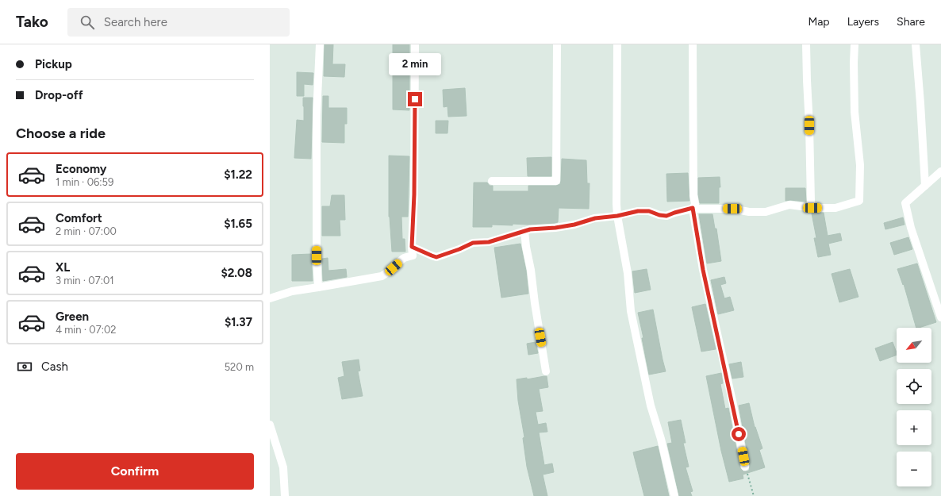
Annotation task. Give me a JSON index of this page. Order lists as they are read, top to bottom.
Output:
{
  "north": "bottom left",
  "page": {
    "header": "Tako",
    "search": "Search here",
    "nav": ["Map", "Layers", "Share"],
    "banner": ["Pickup", "Drop-off"],
    "bubble": "2 min",
    "heading": "Choose a ride",
    "list": [
      {
        "name": "Economy",
        "note": "1 min · 06:59",
        "value": "$1.22"
      },
      {
        "name": "Comfort",
        "note": "2 min · 07:00",
        "value": "$1.65"
      },
      {
        "name": "XL",
        "note": "3 min · 07:01",
        "value": "$2.08"
      },
      {
        "name": "Green",
        "note": "4 min · 07:02",
        "value": "$1.37"
      }
    ],
    "map_buttons": ["+", "−"],
    "pay": ["Cash", "520 m"],
    "buttons": "Confirm"
  }
}
